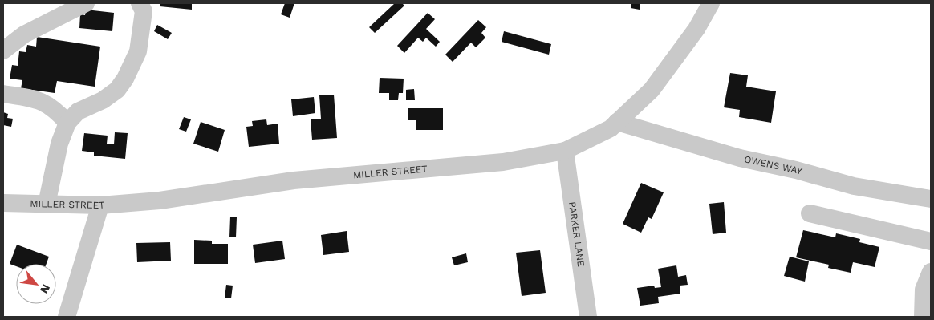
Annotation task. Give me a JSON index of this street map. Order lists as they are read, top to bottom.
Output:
{
  "streets": {
    "street": ["OWENS WAY", "MILLER STREET", "PARKER LANE"]
  },
  "crossings": [
    ["OWENS WAY", "MILLER STREET"],
    ["MILLER STREET", "PARKER LANE"]
  ],
  "north": "bottom right"
}
